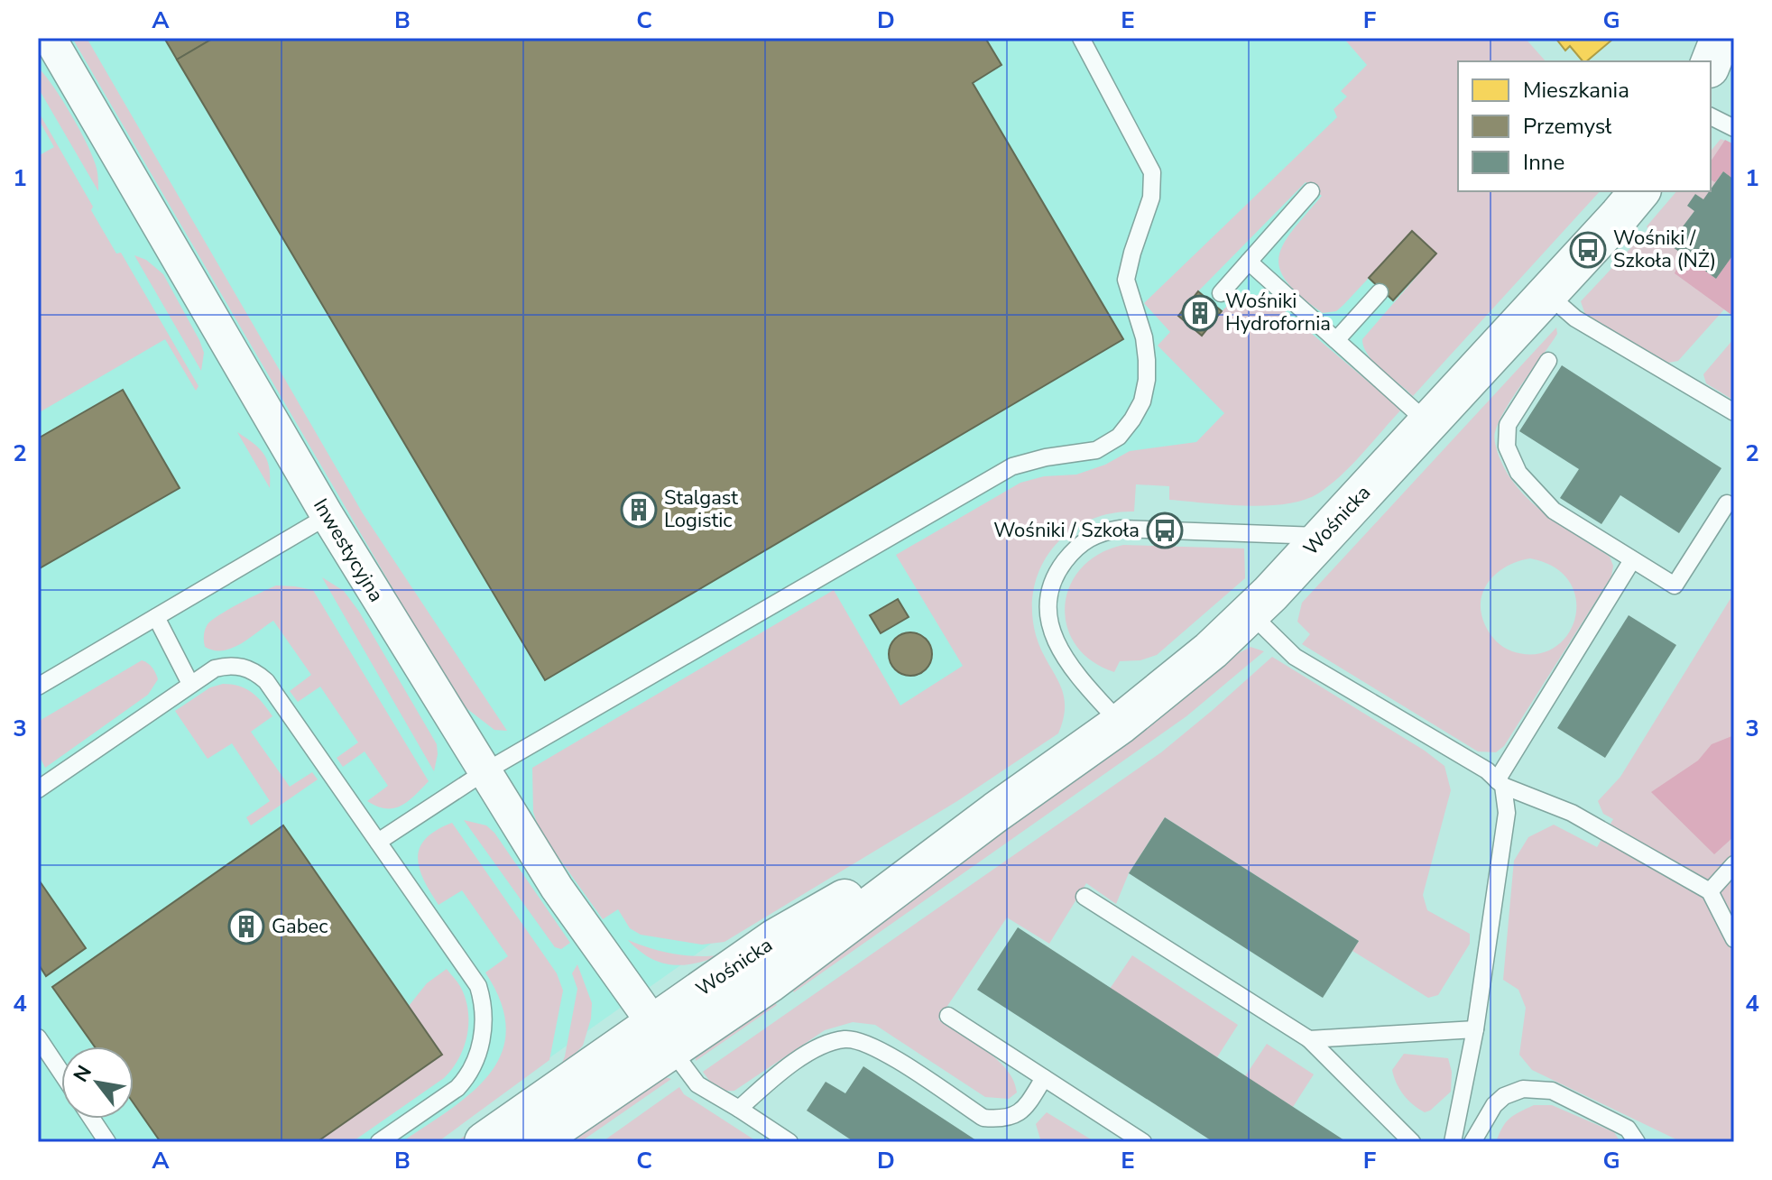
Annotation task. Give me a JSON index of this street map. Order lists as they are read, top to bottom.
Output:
{
  "streets": {
    "street": ["Wośnicka", "Inwestycyjna"]
  },
  "crossings": [
    ["Wośnicka", "Inwestycyjna"]
  ],
  "places": {
    "bus stop": ["Wośniki / Szkoła (NŻ)", "Wośniki / Szkoła"],
    "building": ["Wośniki Hydrofornia", "Stalgast Logistic", "Gabec"]
  },
  "legend": ["Mieszkania", "Przemysł", "Inne"],
  "north": "top left",
  "grid": {
    "columns": [
      "A",
      "B",
      "C",
      "D",
      "E",
      "F",
      "G"
    ],
    "rows": [
      "1",
      "2",
      "3",
      "4"
    ]
  }
}
